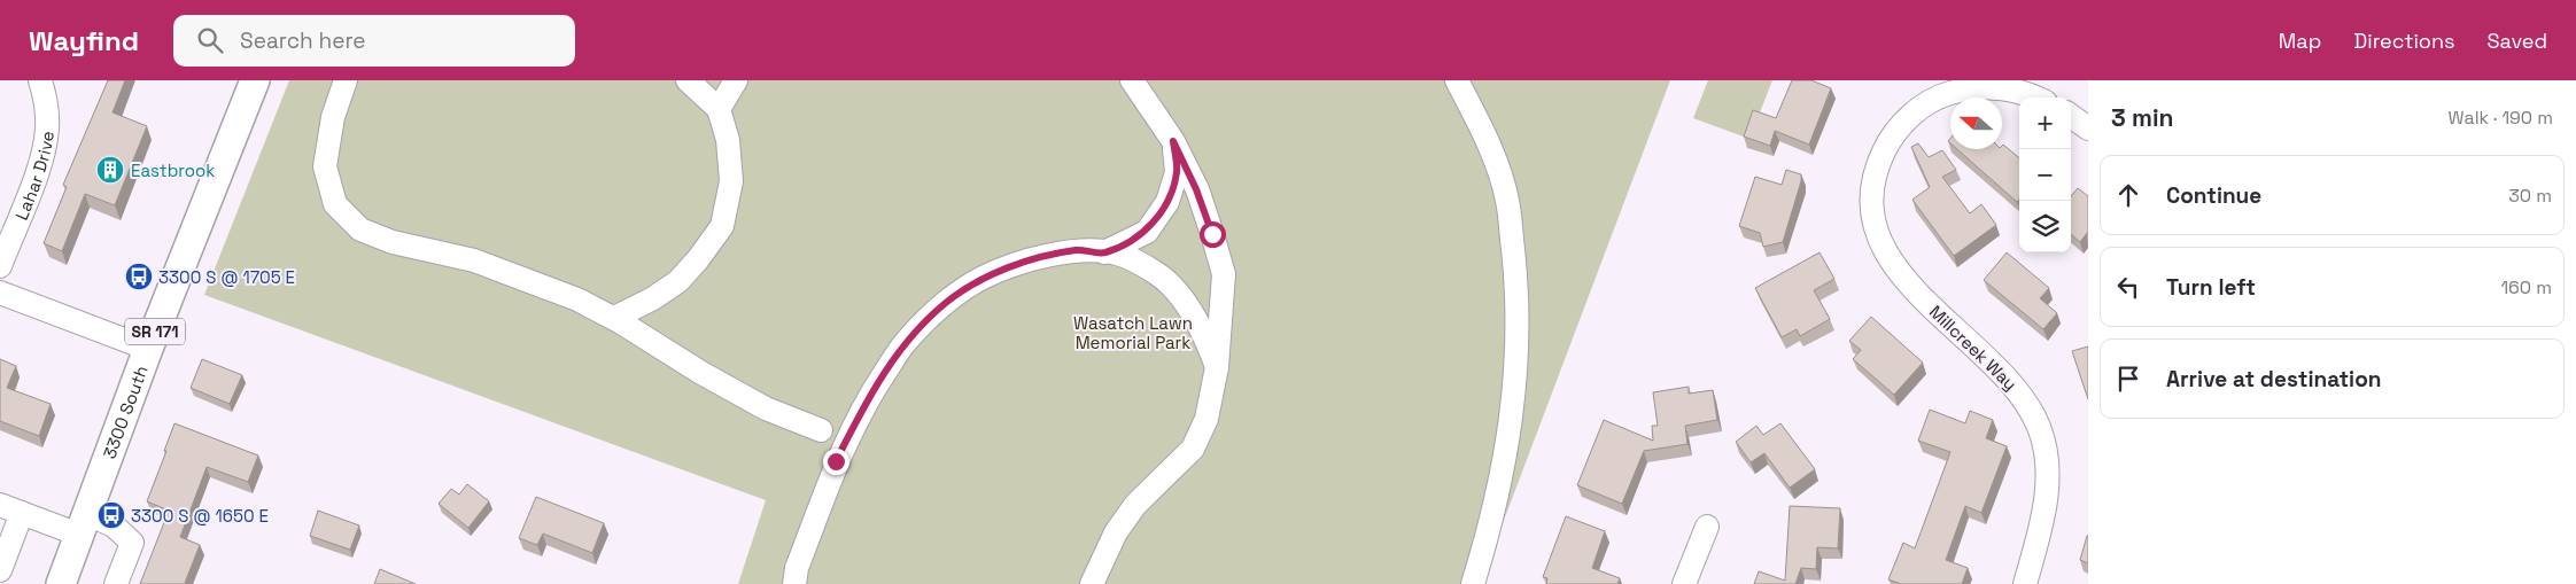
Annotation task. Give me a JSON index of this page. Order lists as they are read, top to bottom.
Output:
{
  "streets": {
    "main road": ["SR 171", "3300 South"],
    "street": ["Lahar Drive", "Millcreek Way"]
  },
  "parks": ["Wasatch Lawn Memorial Park"],
  "places": {
    "building": ["Eastbrook"],
    "bus stop": ["3300 S @ 1705 E", "3300 S @ 1650 E"]
  },
  "north": "left",
  "page": {
    "header": "Wayfind",
    "search": "Search here",
    "nav": ["Map", "Directions", "Saved"],
    "heading": ["3 min", "Walk · 190 m"],
    "map_buttons": ["+", "−"],
    "list": [
      ["Continue", "30 m"],
      ["Turn left", "160 m"],
      "Arrive at destination"
    ]
  }
}
